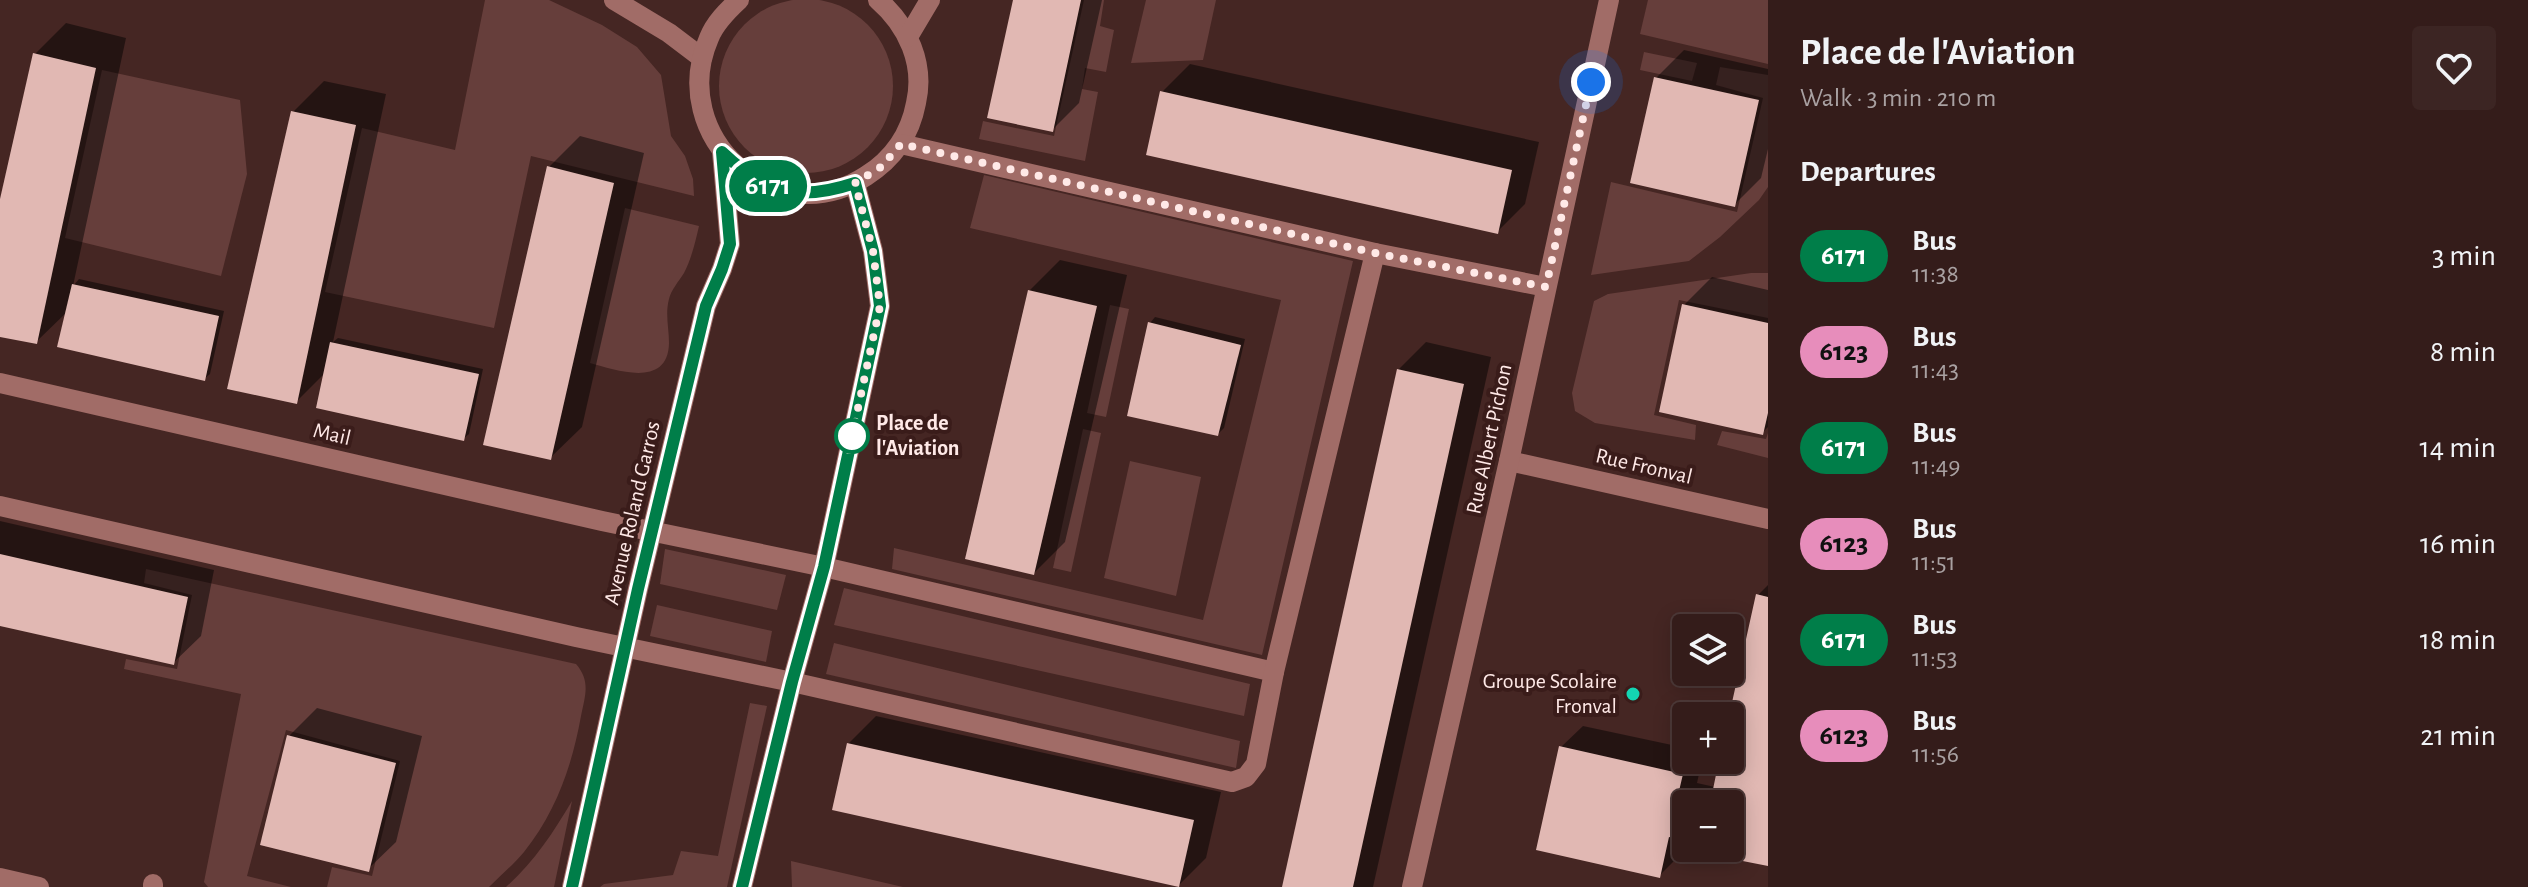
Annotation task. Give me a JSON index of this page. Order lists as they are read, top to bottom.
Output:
{
  "streets": {
    "street": [
      "Mail",
      "Rue Albert Pichon",
      "Rue Fronval",
      "Avenue Roland Garros"
    ]
  },
  "crossings": [
    ["Mail", "Avenue Roland Garros"],
    ["Rue Albert Pichon", "Rue Fronval"]
  ],
  "places": ["Place de l'Aviation", "Groupe Scolaire Fronval"],
  "lines": ["bus line 6171"],
  "page": {
    "on_map": "6171",
    "heading": [
      ["Place de l'Aviation", "Walk · 3 min · 210 m"],
      "Departures"
    ],
    "list": [
      {
        "mark": "6171",
        "name": "Bus",
        "note": "11:38",
        "value": "3 min"
      },
      {
        "mark": "6123",
        "name": "Bus",
        "note": "11:43",
        "value": "8 min"
      },
      {
        "mark": "6171",
        "name": "Bus",
        "note": "11:49",
        "value": "14 min"
      },
      {
        "mark": "6123",
        "name": "Bus",
        "note": "11:51",
        "value": "16 min"
      },
      {
        "mark": "6171",
        "name": "Bus",
        "note": "11:53",
        "value": "18 min"
      },
      {
        "mark": "6123",
        "name": "Bus",
        "note": "11:56",
        "value": "21 min"
      }
    ],
    "map_buttons": ["+", "−"]
  }
}
